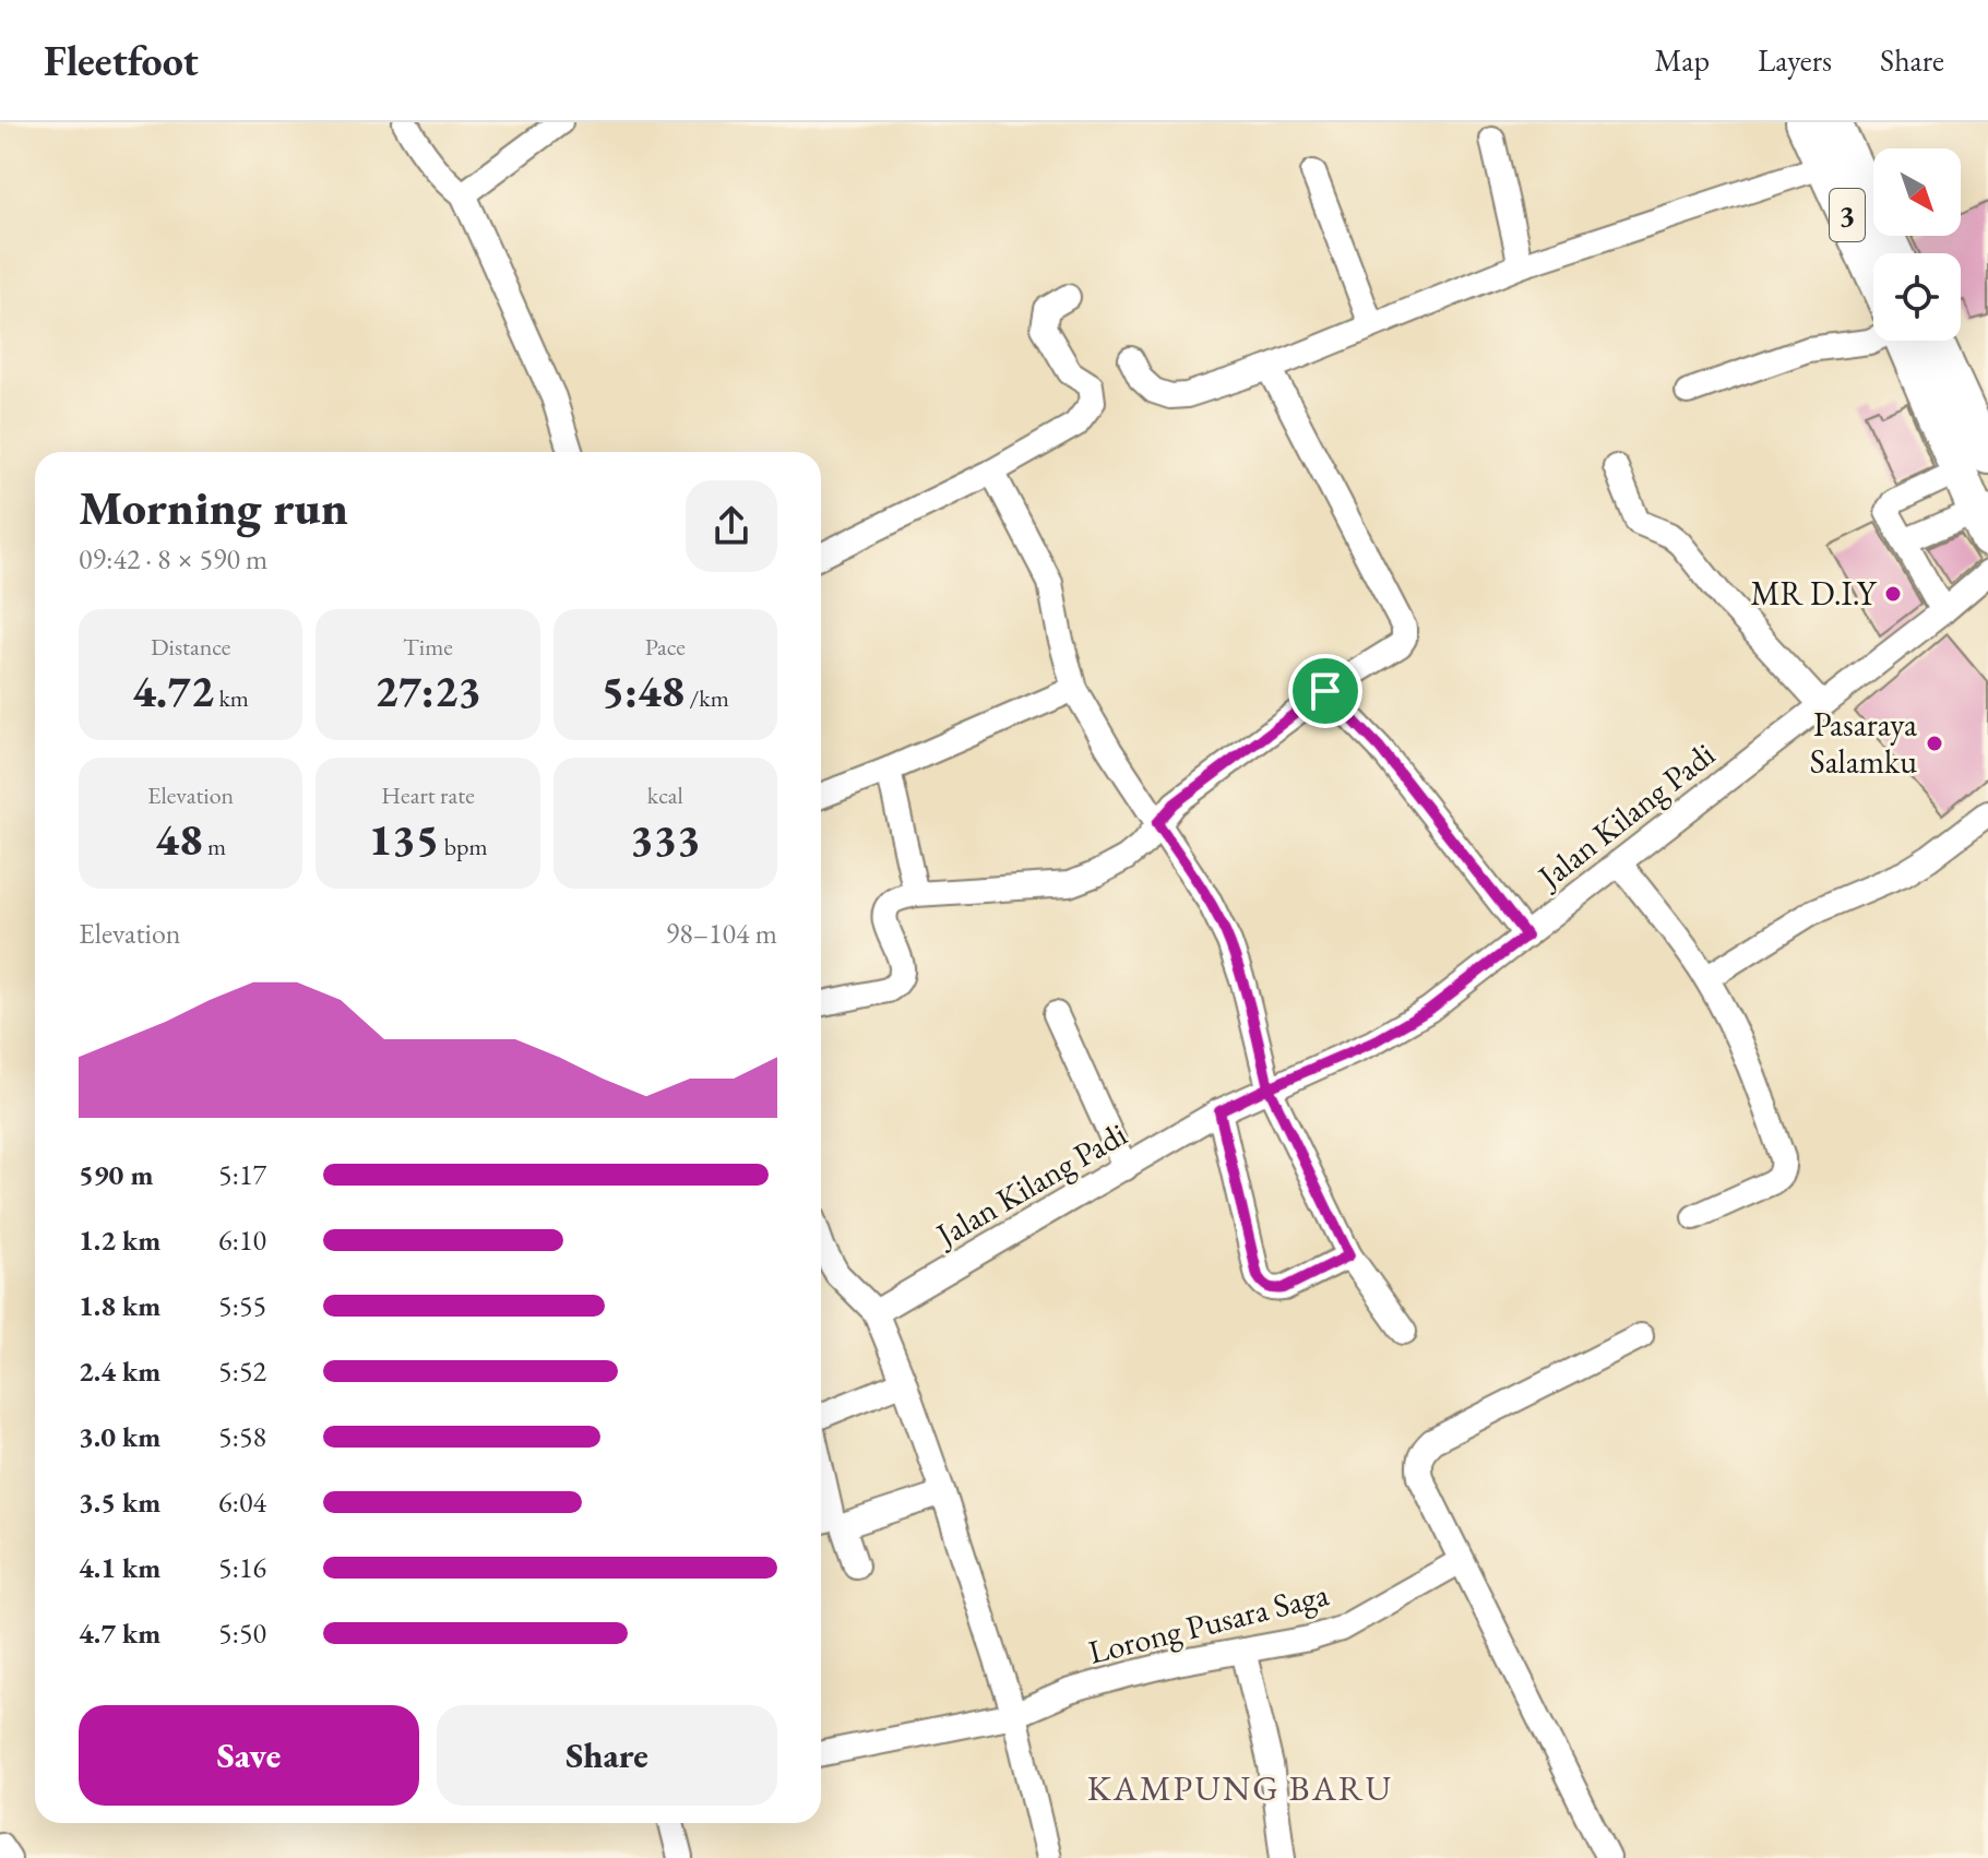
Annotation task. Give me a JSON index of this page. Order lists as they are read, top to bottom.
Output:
{
  "streets": {
    "highway": ["3"],
    "street": ["Jalan Kilang Padi", "Lorong Pusara Saga"]
  },
  "districts": ["KAMPUNG BARU"],
  "places": ["MR D.I.Y", "Pasaraya Salamku"],
  "north": "bottom right",
  "page": {
    "header": "Fleetfoot",
    "nav": ["Map", "Layers", "Share"],
    "heading": ["Morning run", "09:42 · 8 × 590 m"],
    "stats": [
      ["Distance", "4.72 km"],
      ["Time", "27:23"],
      ["Pace", "5:48 /km"],
      ["Elevation", "48 m"],
      ["Heart rate", "135 bpm"],
      ["kcal", "333"]
    ],
    "chart": ["Elevation", "98–104 m"],
    "list": [
      {
        "name": "590 m",
        "note": "5:17"
      },
      {
        "name": "1.2 km",
        "note": "6:10"
      },
      {
        "name": "1.8 km",
        "note": "5:55"
      },
      {
        "name": "2.4 km",
        "note": "5:52"
      },
      {
        "name": "3.0 km",
        "note": "5:58"
      },
      {
        "name": "3.5 km",
        "note": "6:04"
      },
      {
        "name": "4.1 km",
        "note": "5:16"
      },
      {
        "name": "4.7 km",
        "note": "5:50"
      }
    ],
    "buttons": ["Save", "Share"]
  }
}
